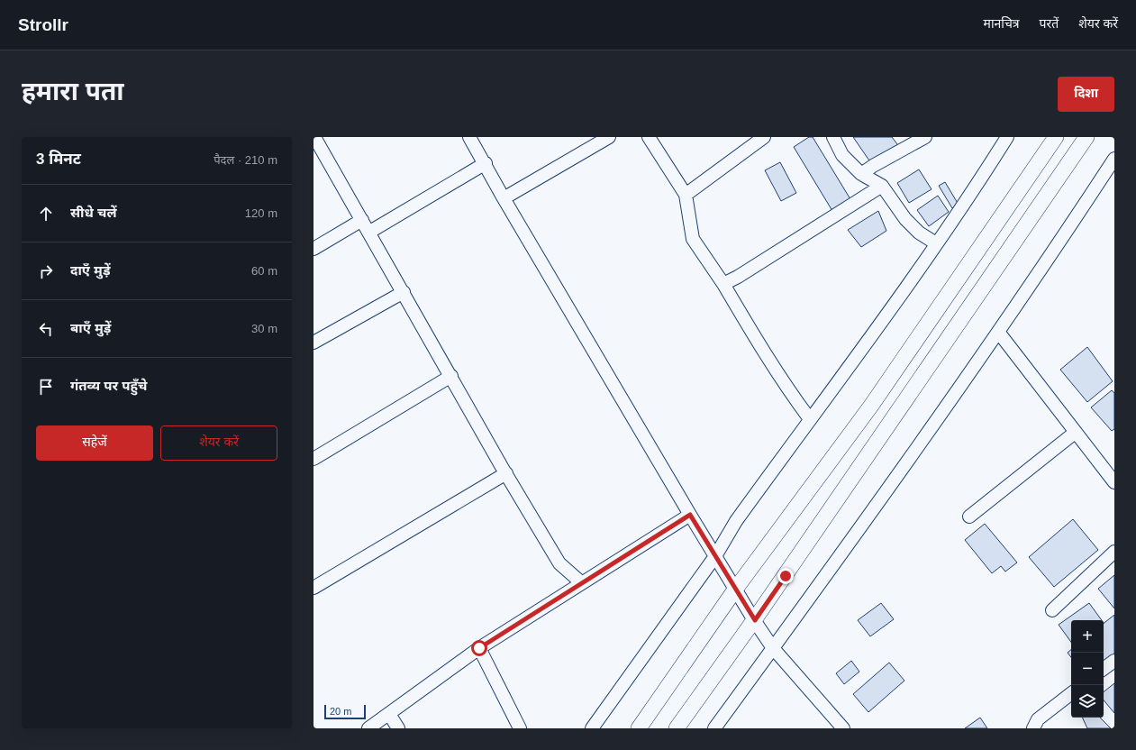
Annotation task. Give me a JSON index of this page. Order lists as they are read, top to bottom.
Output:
{
  "scale_bar": "20 m",
  "page": {
    "header": "Strollr",
    "nav": ["मानचित्र", "परतें", "शेयर करें"],
    "buttons": [
      "दिशा",
      ["सहेजें", "शेयर करें"]
    ],
    "title": "हमारा पता",
    "heading": ["3 मिनट", "पैदल · 210 m"],
    "list": [
      ["सीधे चलें", "120 m"],
      ["दाएँ मुड़ें", "60 m"],
      ["बाएँ मुड़ें", "30 m"],
      "गंतव्य पर पहुँचे"
    ],
    "map_buttons": ["+", "−"],
    "scale": "20 m"
  }
}
